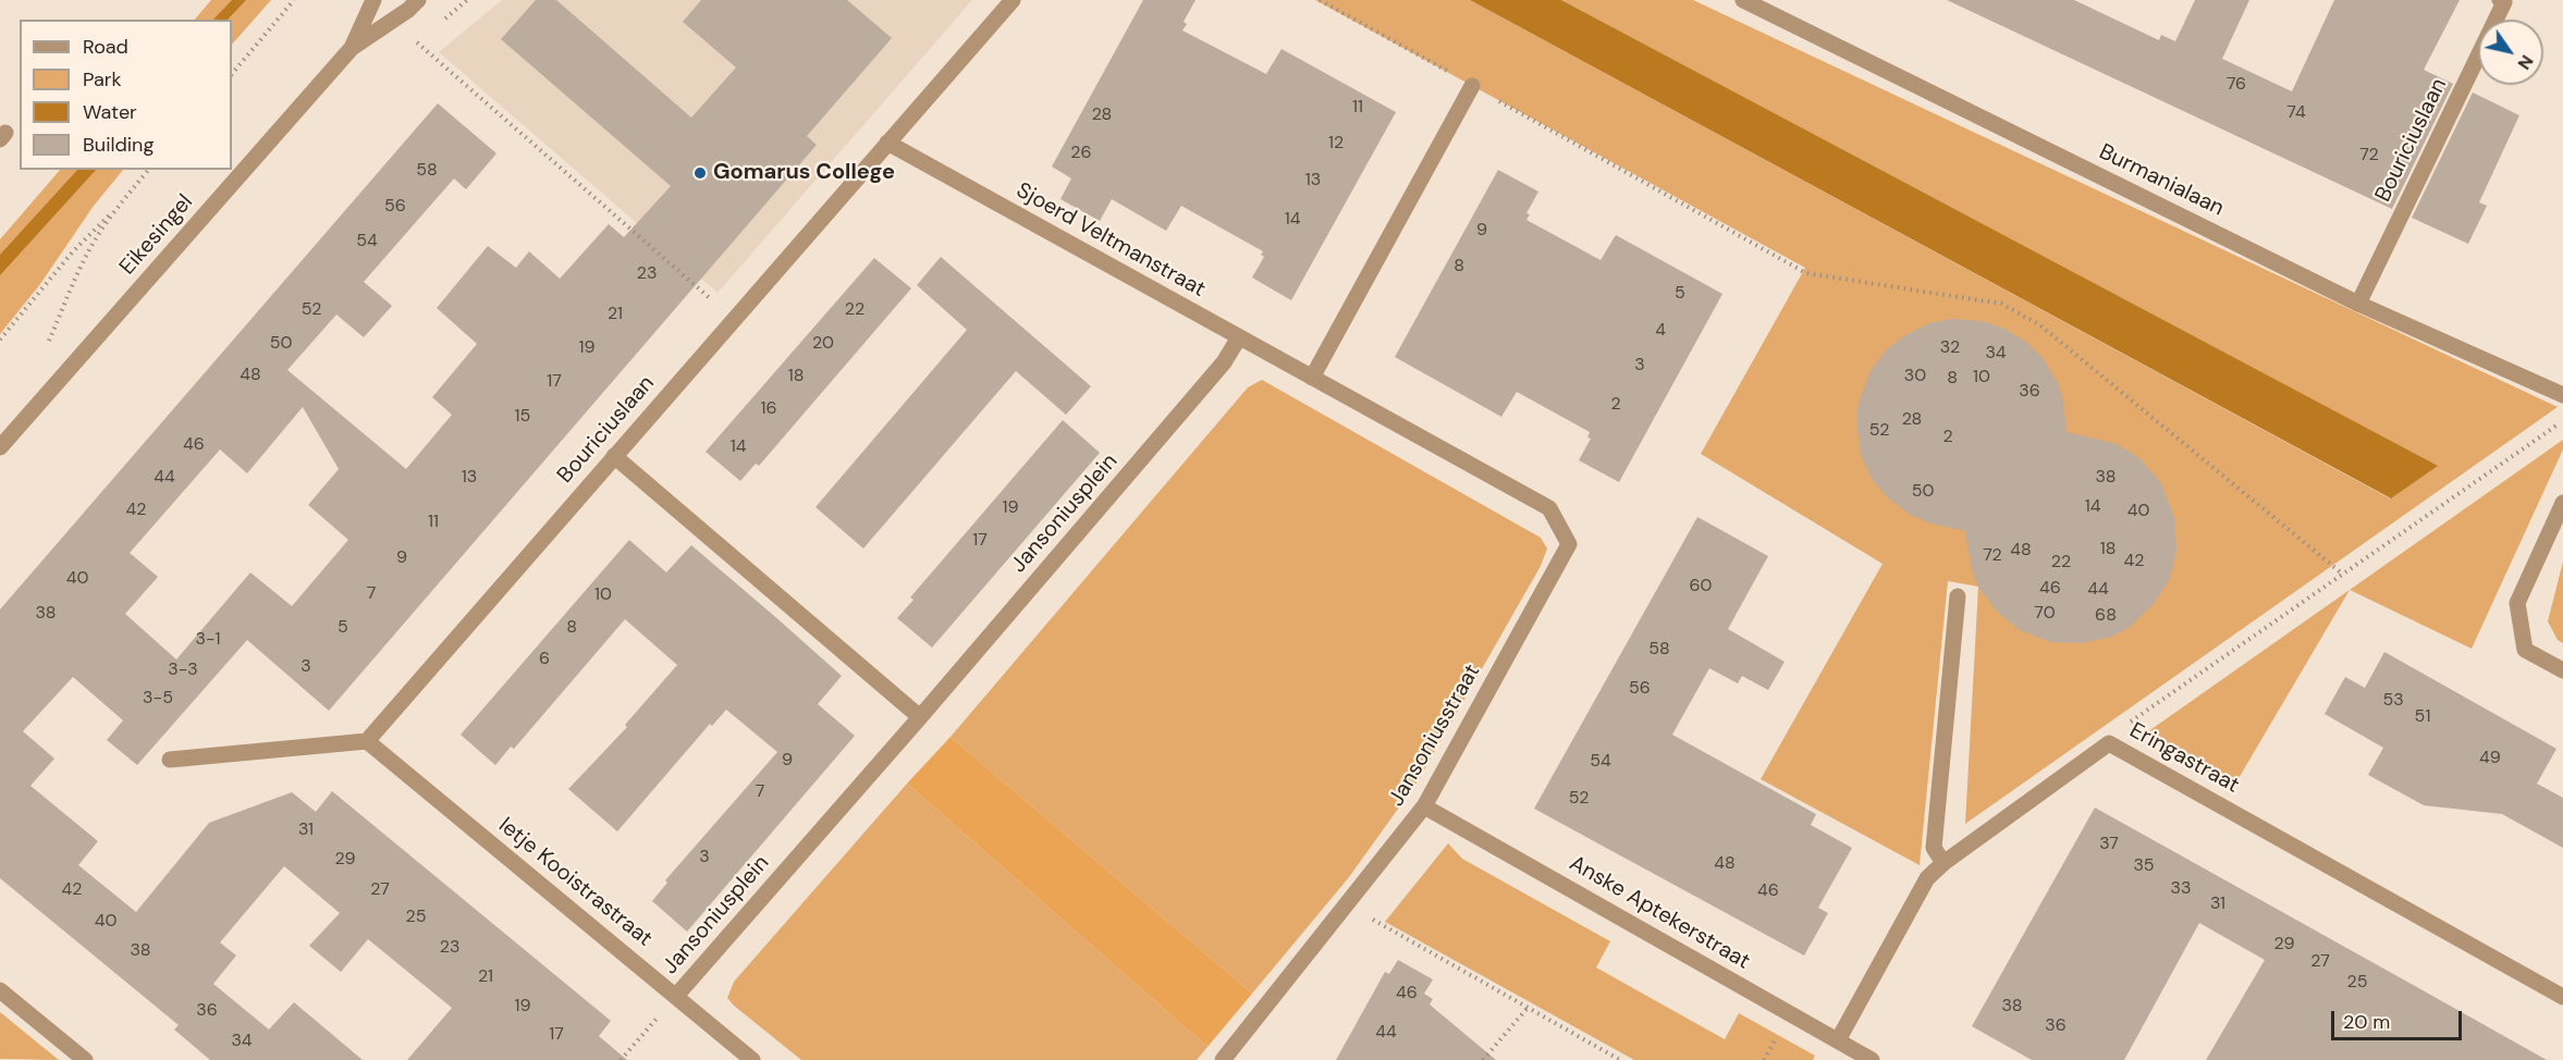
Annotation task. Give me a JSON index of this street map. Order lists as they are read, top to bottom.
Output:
{
  "streets": {
    "street": [
      "Bouriciuslaan",
      "Burmanialaan",
      "Eikesingel",
      "Sjoerd Veltmanstraat",
      "Jansoniusplein",
      "Jansoniusstraat",
      "Eringastraat",
      "Ietje Kooistrastraat",
      "Anske Aptekerstraat"
    ]
  },
  "crossings": [
    ["Bouriciuslaan", "Burmanialaan"],
    ["Bouriciuslaan", "Sjoerd Veltmanstraat"],
    ["Bouriciuslaan", "Ietje Kooistrastraat"],
    ["Sjoerd Veltmanstraat", "Jansoniusplein"],
    ["Sjoerd Veltmanstraat", "Jansoniusstraat"],
    ["Jansoniusplein", "Ietje Kooistrastraat"],
    ["Jansoniusstraat", "Anske Aptekerstraat"],
    ["Eringastraat", "Anske Aptekerstraat"]
  ],
  "places": ["Gomarus College"],
  "house_numbers": [
    "76",
    "11",
    "74",
    "28",
    "12",
    "26",
    "72",
    "58",
    "13",
    "56",
    "14",
    "9",
    "54",
    "8",
    "23",
    "5",
    "52",
    "22",
    "21",
    "4",
    "50",
    "20",
    "19",
    "32",
    "34",
    "3",
    "48",
    "18",
    "30",
    "10",
    "8",
    "17",
    "36",
    "2",
    "16",
    "15",
    "28",
    "52",
    "2",
    "46",
    "14",
    "44",
    "13",
    "38",
    "50",
    "14",
    "19",
    "42",
    "40",
    "11",
    "17",
    "18",
    "48",
    "72",
    "9",
    "42",
    "22",
    "40",
    "60",
    "46",
    "44",
    "7",
    "10",
    "38",
    "70",
    "68",
    "5",
    "8",
    "3-1",
    "58",
    "6",
    "3",
    "3-3",
    "56",
    "3-5",
    "53",
    "51",
    "49",
    "9",
    "54",
    "7",
    "52",
    "31",
    "37",
    "3",
    "29",
    "48",
    "35",
    "33",
    "42",
    "27",
    "46",
    "31",
    "25",
    "40",
    "29",
    "23",
    "38",
    "27",
    "21",
    "25",
    "46",
    "19",
    "38",
    "36",
    "36",
    "44",
    "17",
    "34"
  ],
  "legend": [
    "Road",
    "Park",
    "Water",
    "Building"
  ],
  "scale_bar": "20 m",
  "north": "bottom right"
}
